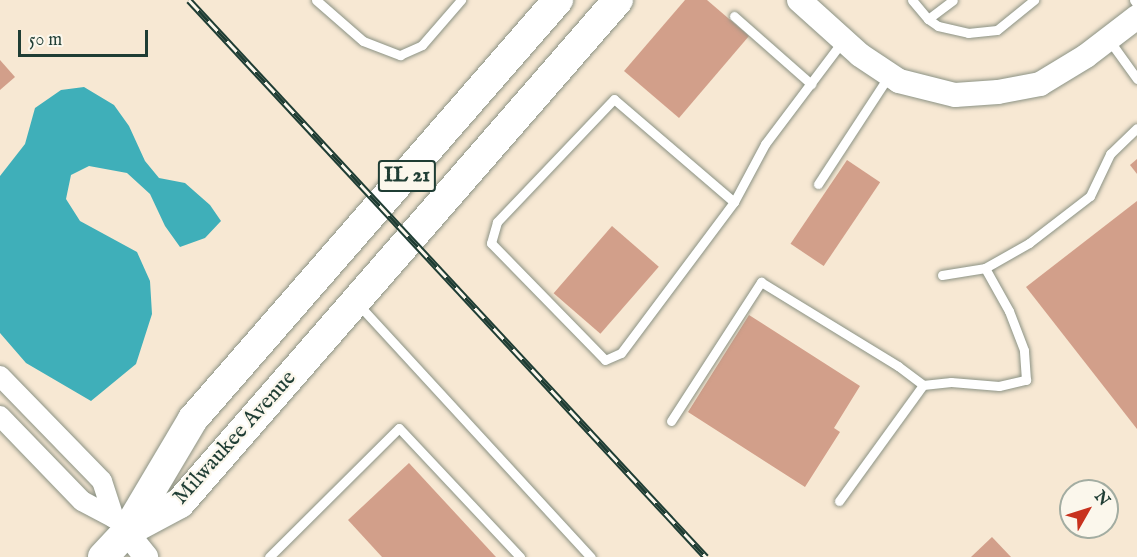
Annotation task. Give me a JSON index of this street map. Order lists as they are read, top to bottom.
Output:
{
  "streets": {
    "main road": ["IL 21", "Milwaukee Avenue"]
  },
  "crossings": [
    ["IL 21", "Milwaukee Avenue"]
  ],
  "scale_bar": "50 m",
  "north": "top right"
}
